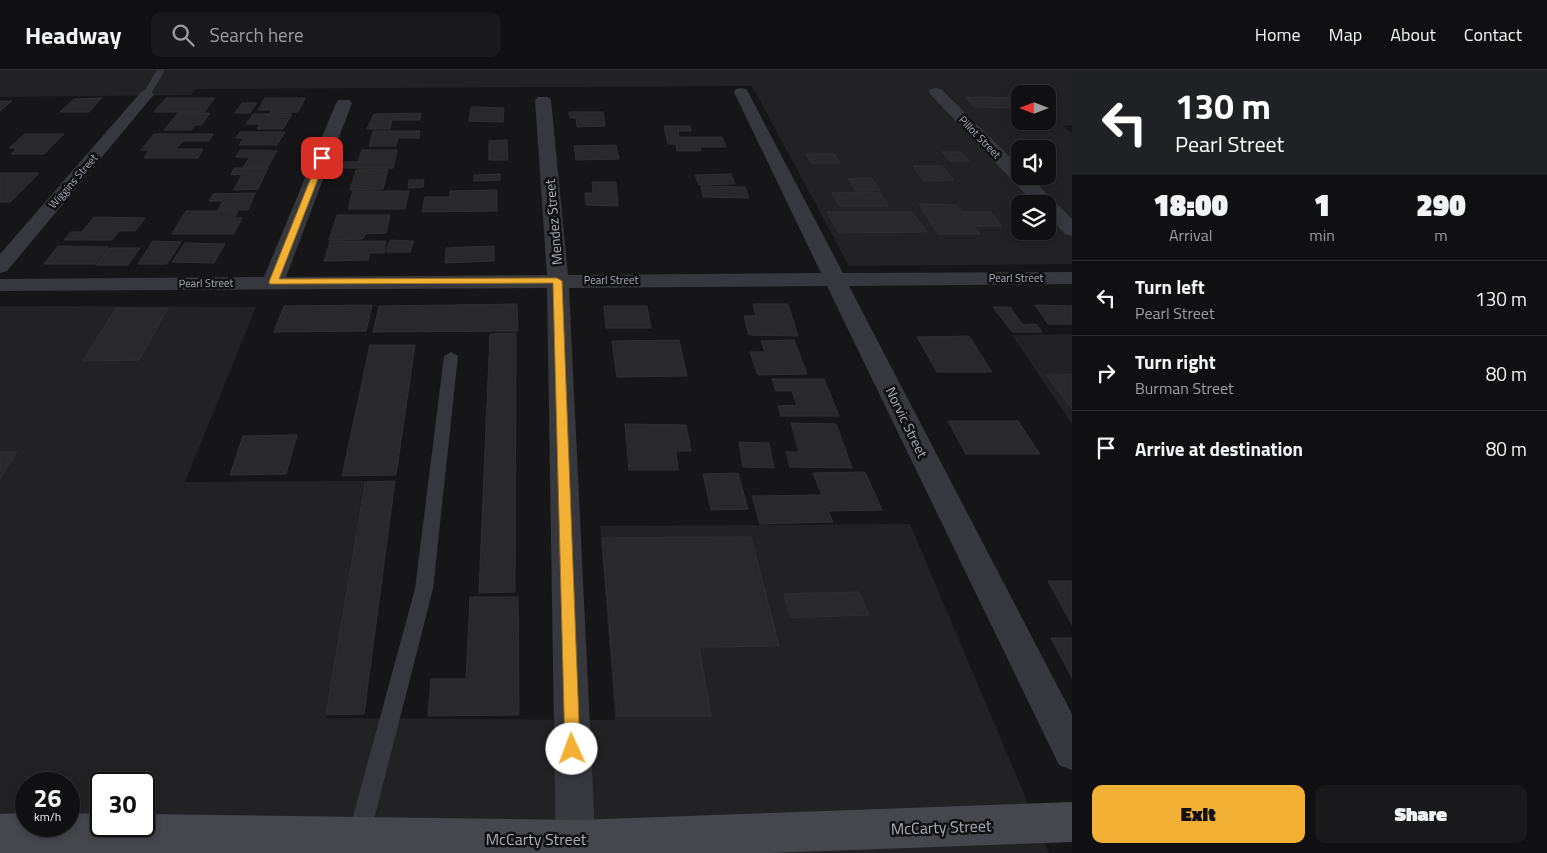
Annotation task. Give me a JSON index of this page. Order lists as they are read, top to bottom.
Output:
{
  "streets": {
    "main road": ["McCarty Street"],
    "street": [
      "Pillot Street",
      "Wiggins Street",
      "Mendez Street",
      "Pearl Street",
      "Norvic Street"
    ]
  },
  "crossings": [
    ["Mendez Street", "Pearl Street"],
    ["Mendez Street", "McCarty Street"],
    ["Pearl Street", "Norvic Street"]
  ],
  "north": "left",
  "page": {
    "header": "Headway",
    "search": "Search here",
    "nav": [
      "Home",
      "Map",
      "About",
      "Contact"
    ],
    "turn": ["130 m", "Pearl Street"],
    "eta": [
      "18:00",
      "Arrival",
      "1",
      "min",
      "290",
      "m"
    ],
    "list": [
      {
        "name": "Turn left",
        "note": "Pearl Street",
        "value": "130 m"
      },
      {
        "name": "Turn right",
        "note": "Burman Street",
        "value": "80 m"
      },
      {
        "name": "Arrive at destination",
        "value": "80 m"
      }
    ],
    "speed": "26 km/h",
    "limit": "30",
    "buttons": ["Exit", "Share"]
  }
}
